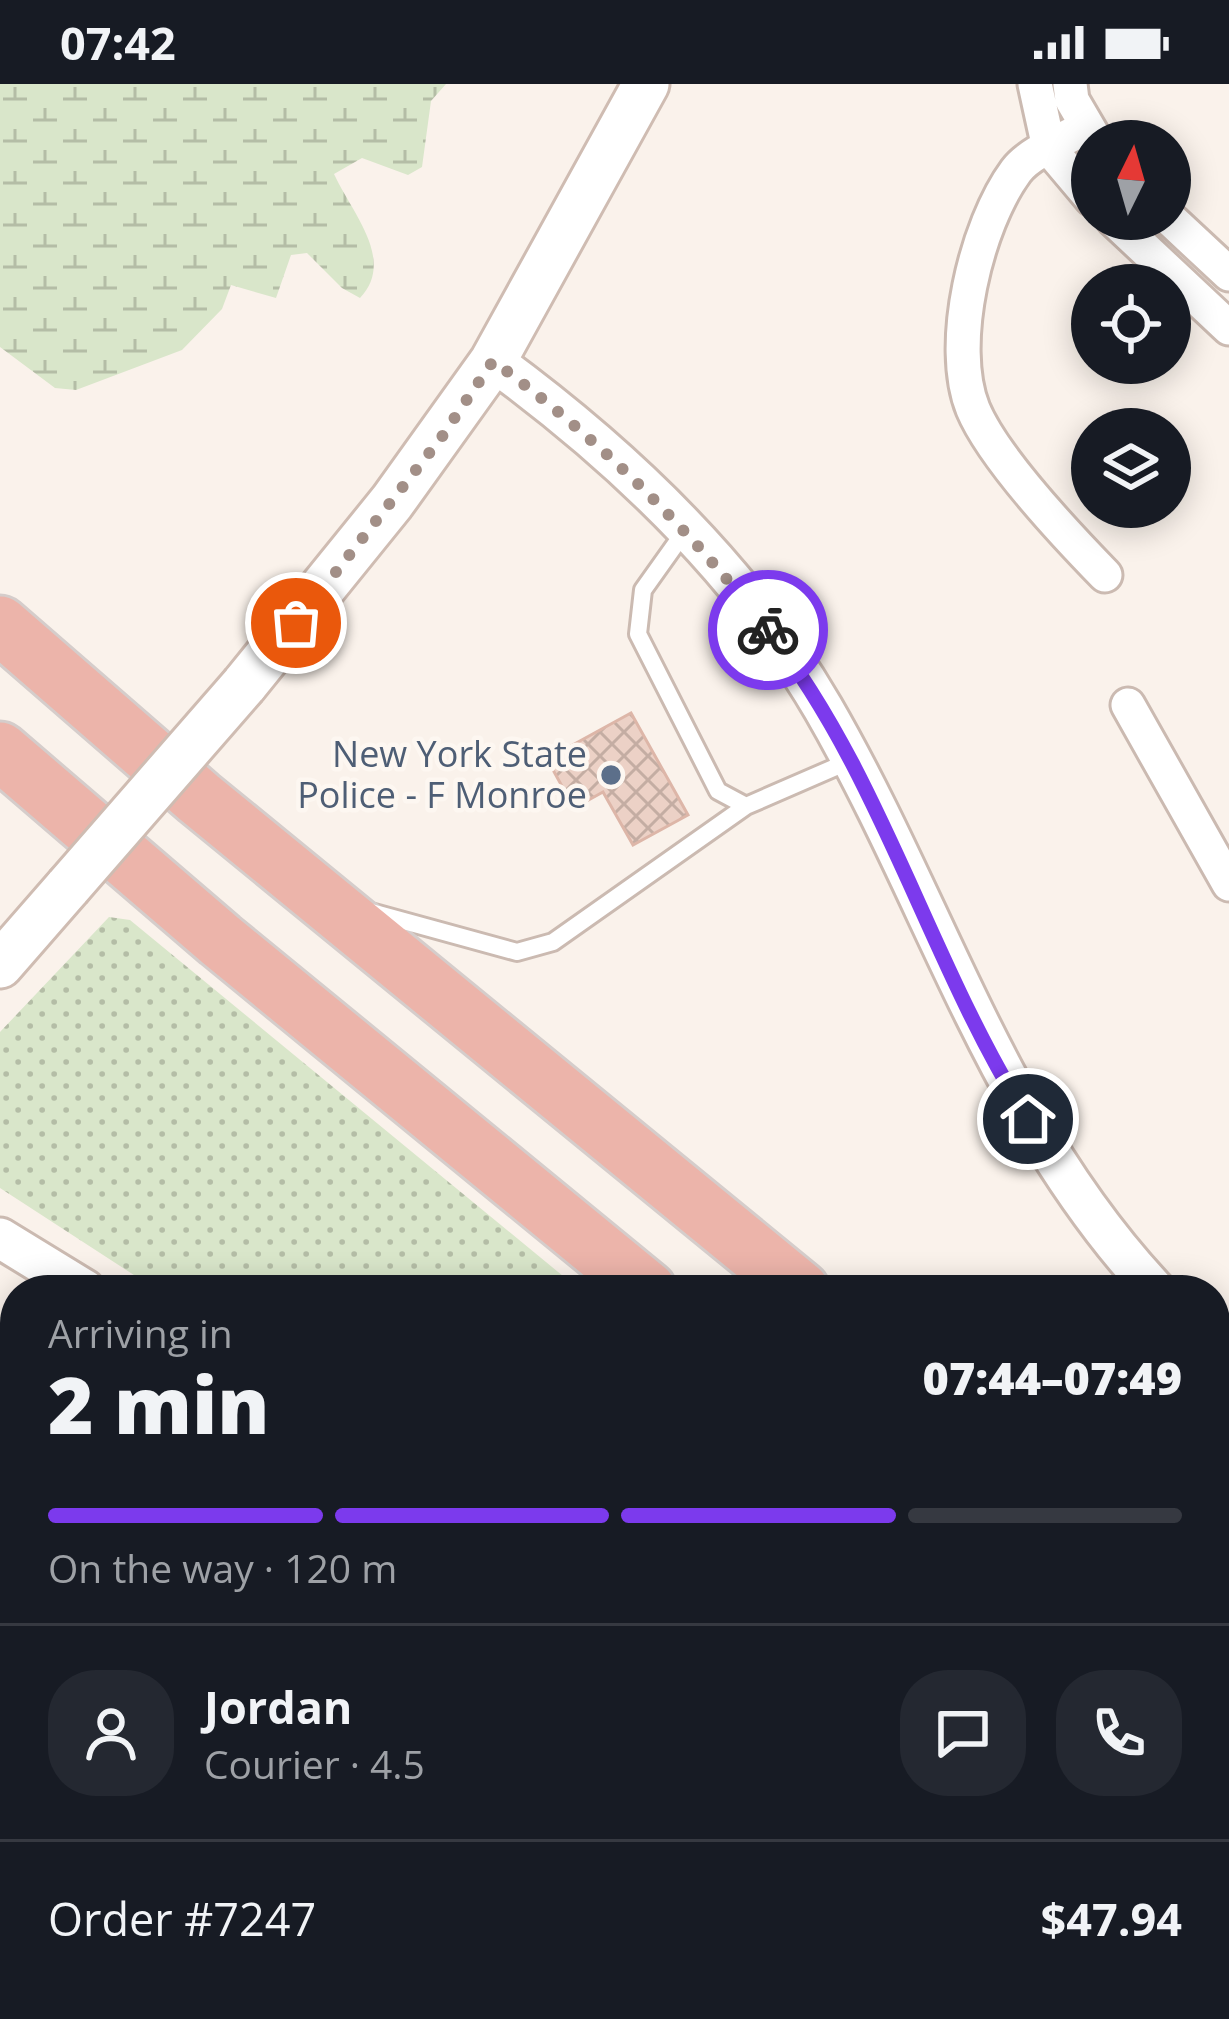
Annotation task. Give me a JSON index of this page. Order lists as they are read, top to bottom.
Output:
{
  "places": ["New York State Police - F Monroe"],
  "north": "top",
  "page": {
    "status": "07:42",
    "heading": ["2 min", "Arriving in", "07:44–07:49"],
    "panel": [
      "Jordan",
      "Courier · 4.5",
      "Order #7247",
      "$47.94"
    ],
    "bar": "On the way · 120 m"
  }
}
